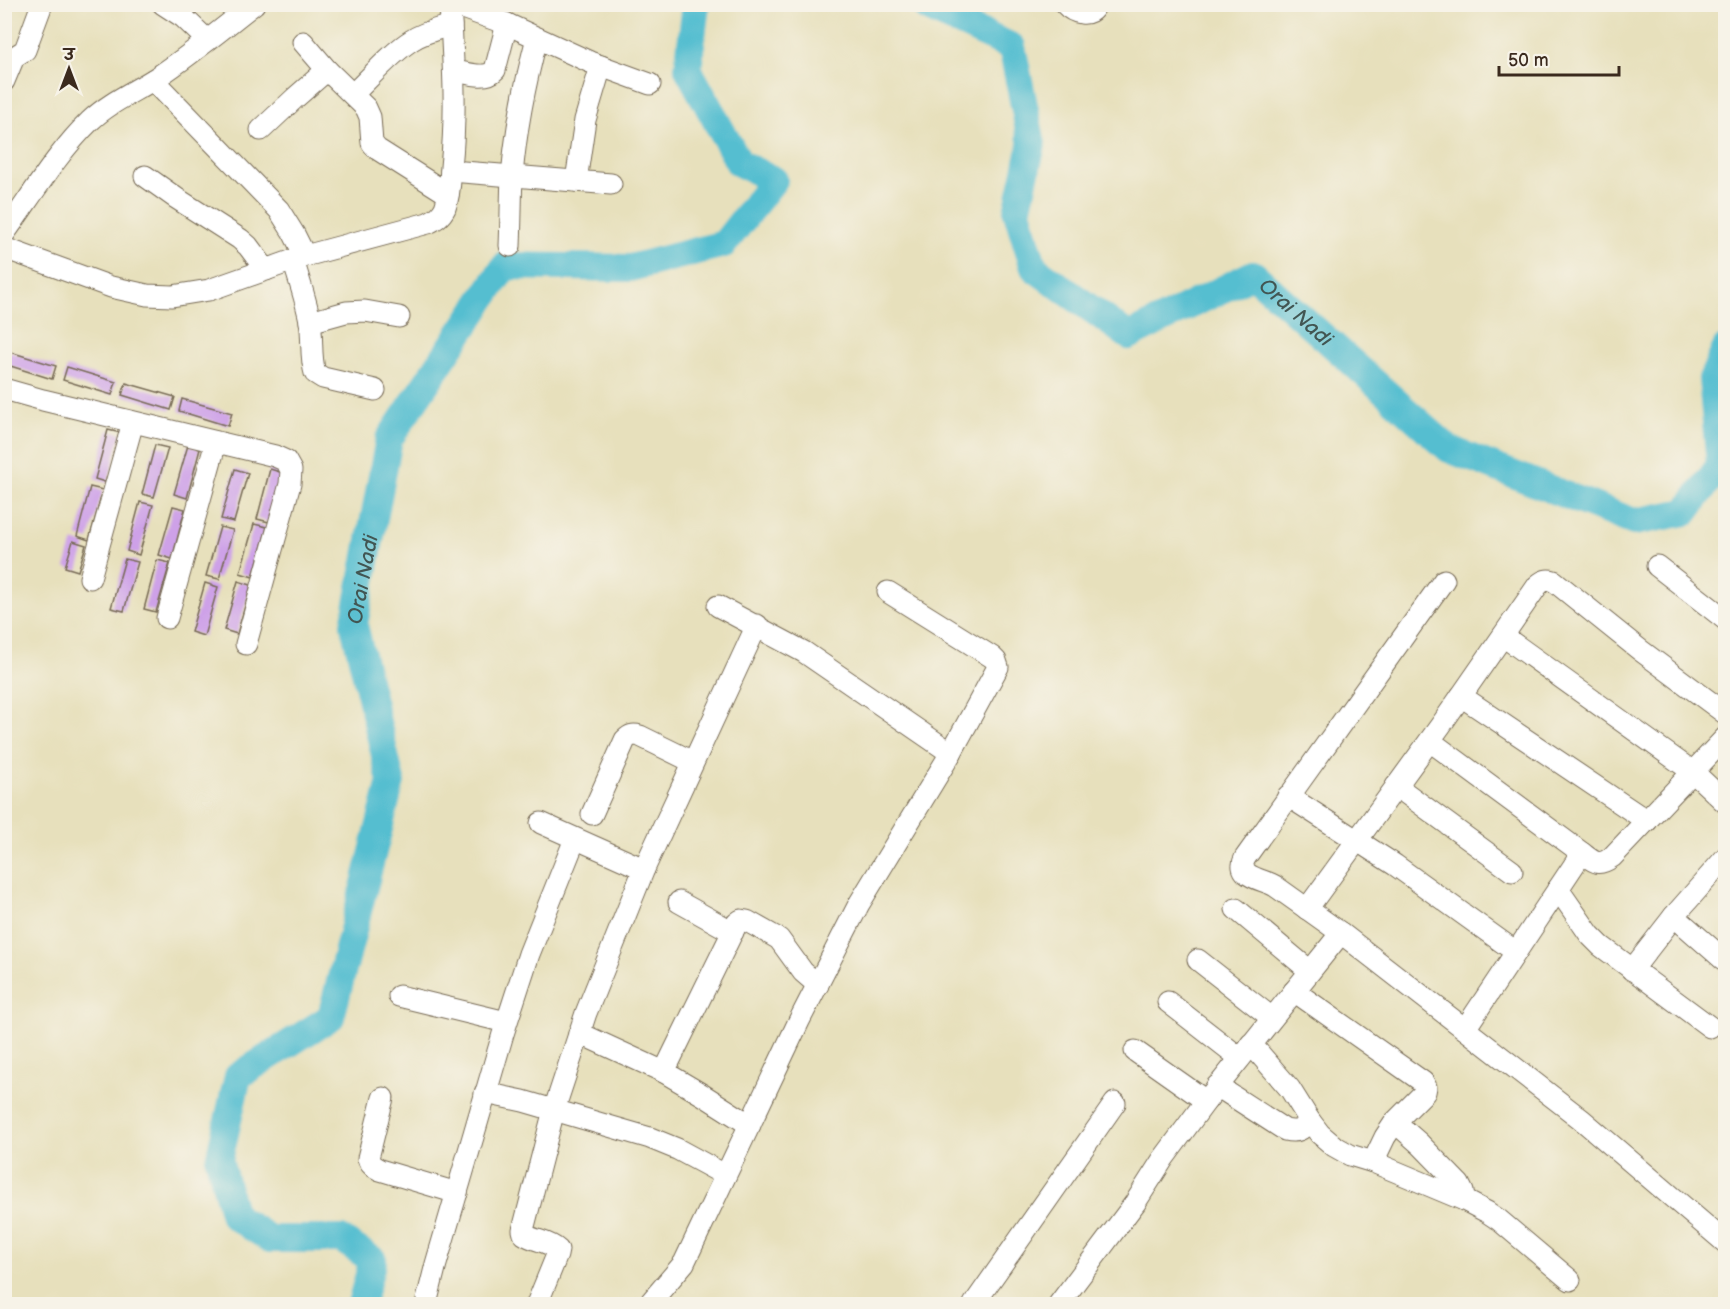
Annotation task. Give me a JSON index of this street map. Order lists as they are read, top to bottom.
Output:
{
  "water": ["Orai Nadi"],
  "scale_bar": "50 m",
  "north": "top"
}
